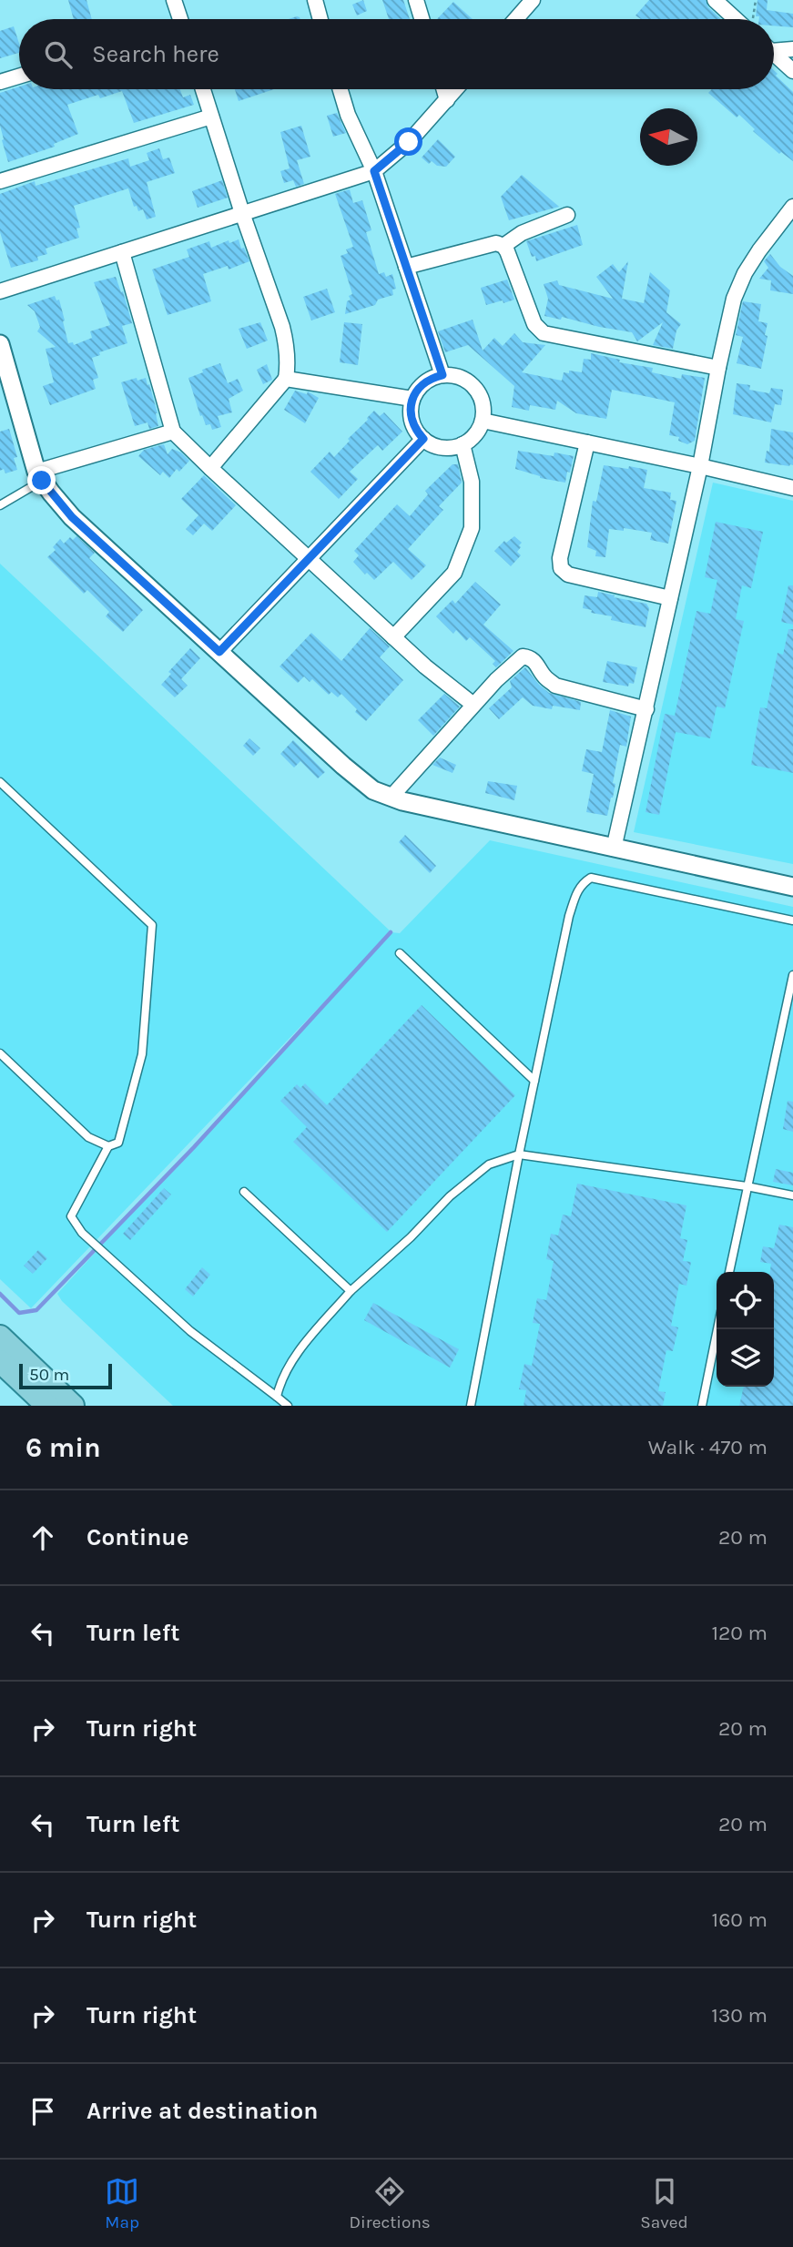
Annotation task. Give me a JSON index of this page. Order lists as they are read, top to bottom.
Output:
{
  "scale_bar": "50 m",
  "north": "left",
  "page": {
    "search": "Search here",
    "scale": "50 m",
    "heading": ["6 min", "Walk · 470 m"],
    "list": [
      ["Continue", "20 m"],
      ["Turn left", "120 m"],
      ["Turn right", "20 m"],
      ["Turn left", "20 m"],
      ["Turn right", "160 m"],
      ["Turn right", "130 m"],
      "Arrive at destination"
    ],
    "nav": ["Map", "Directions", "Saved"]
  }
}
